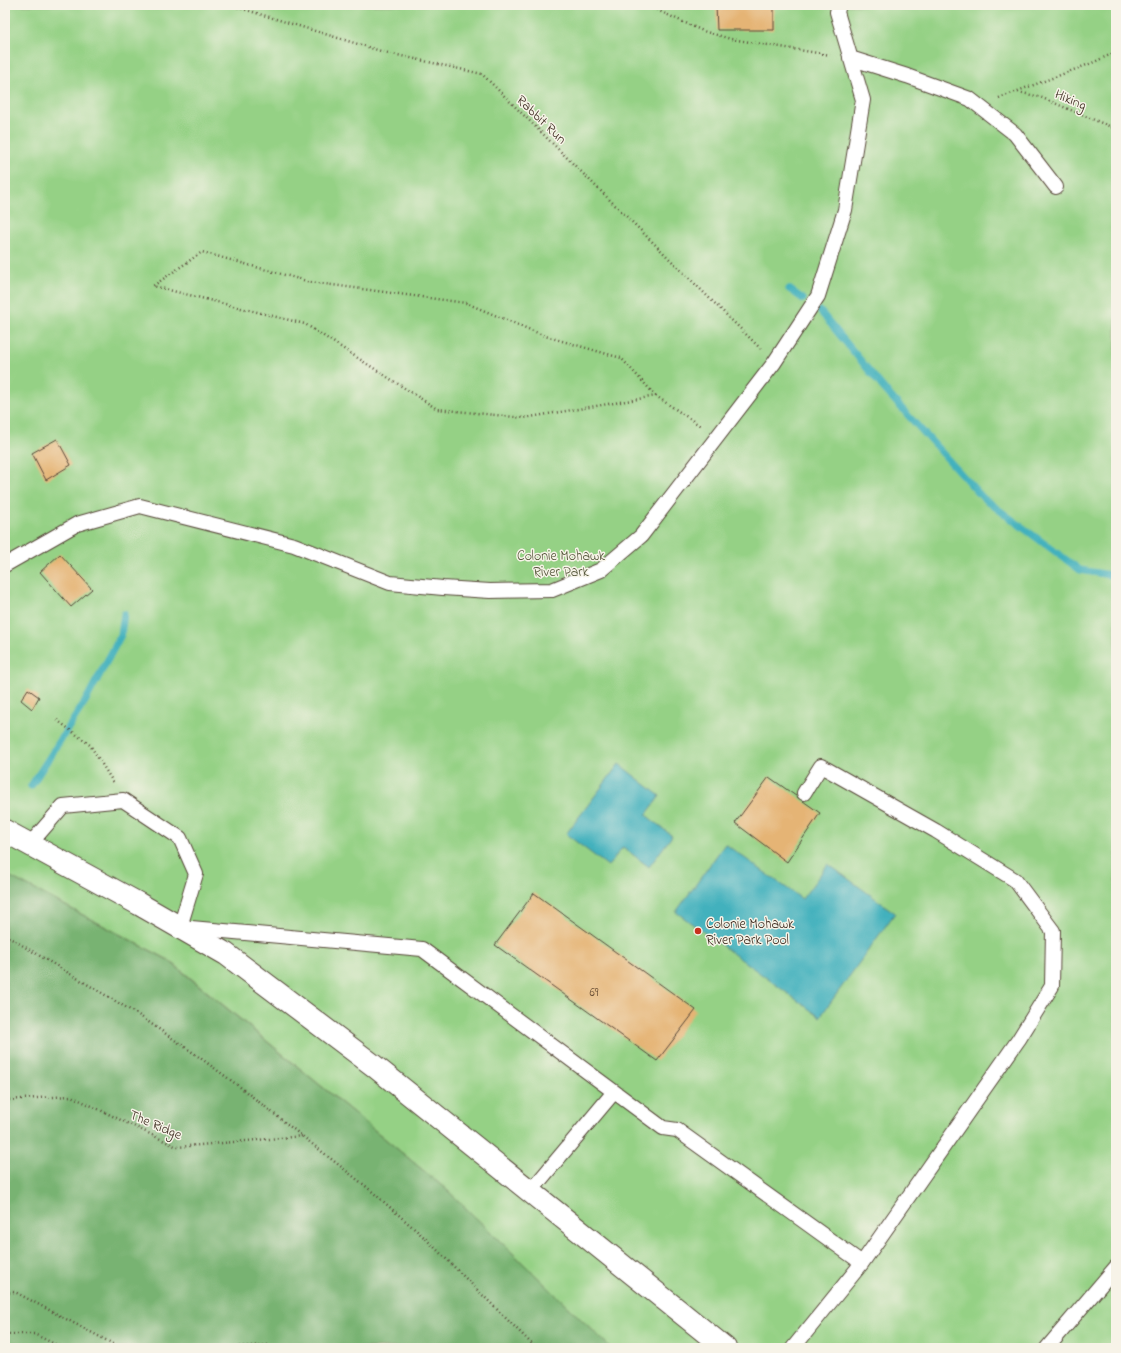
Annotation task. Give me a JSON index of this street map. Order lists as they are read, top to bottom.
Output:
{
  "streets": {
    "path": ["Hiking", "Rabbit Run", "The Ridge"]
  },
  "parks": ["Colonie Mohawk River Park"],
  "places": ["Colonie Mohawk River Park Pool"],
  "house_numbers": ["69"]
}
